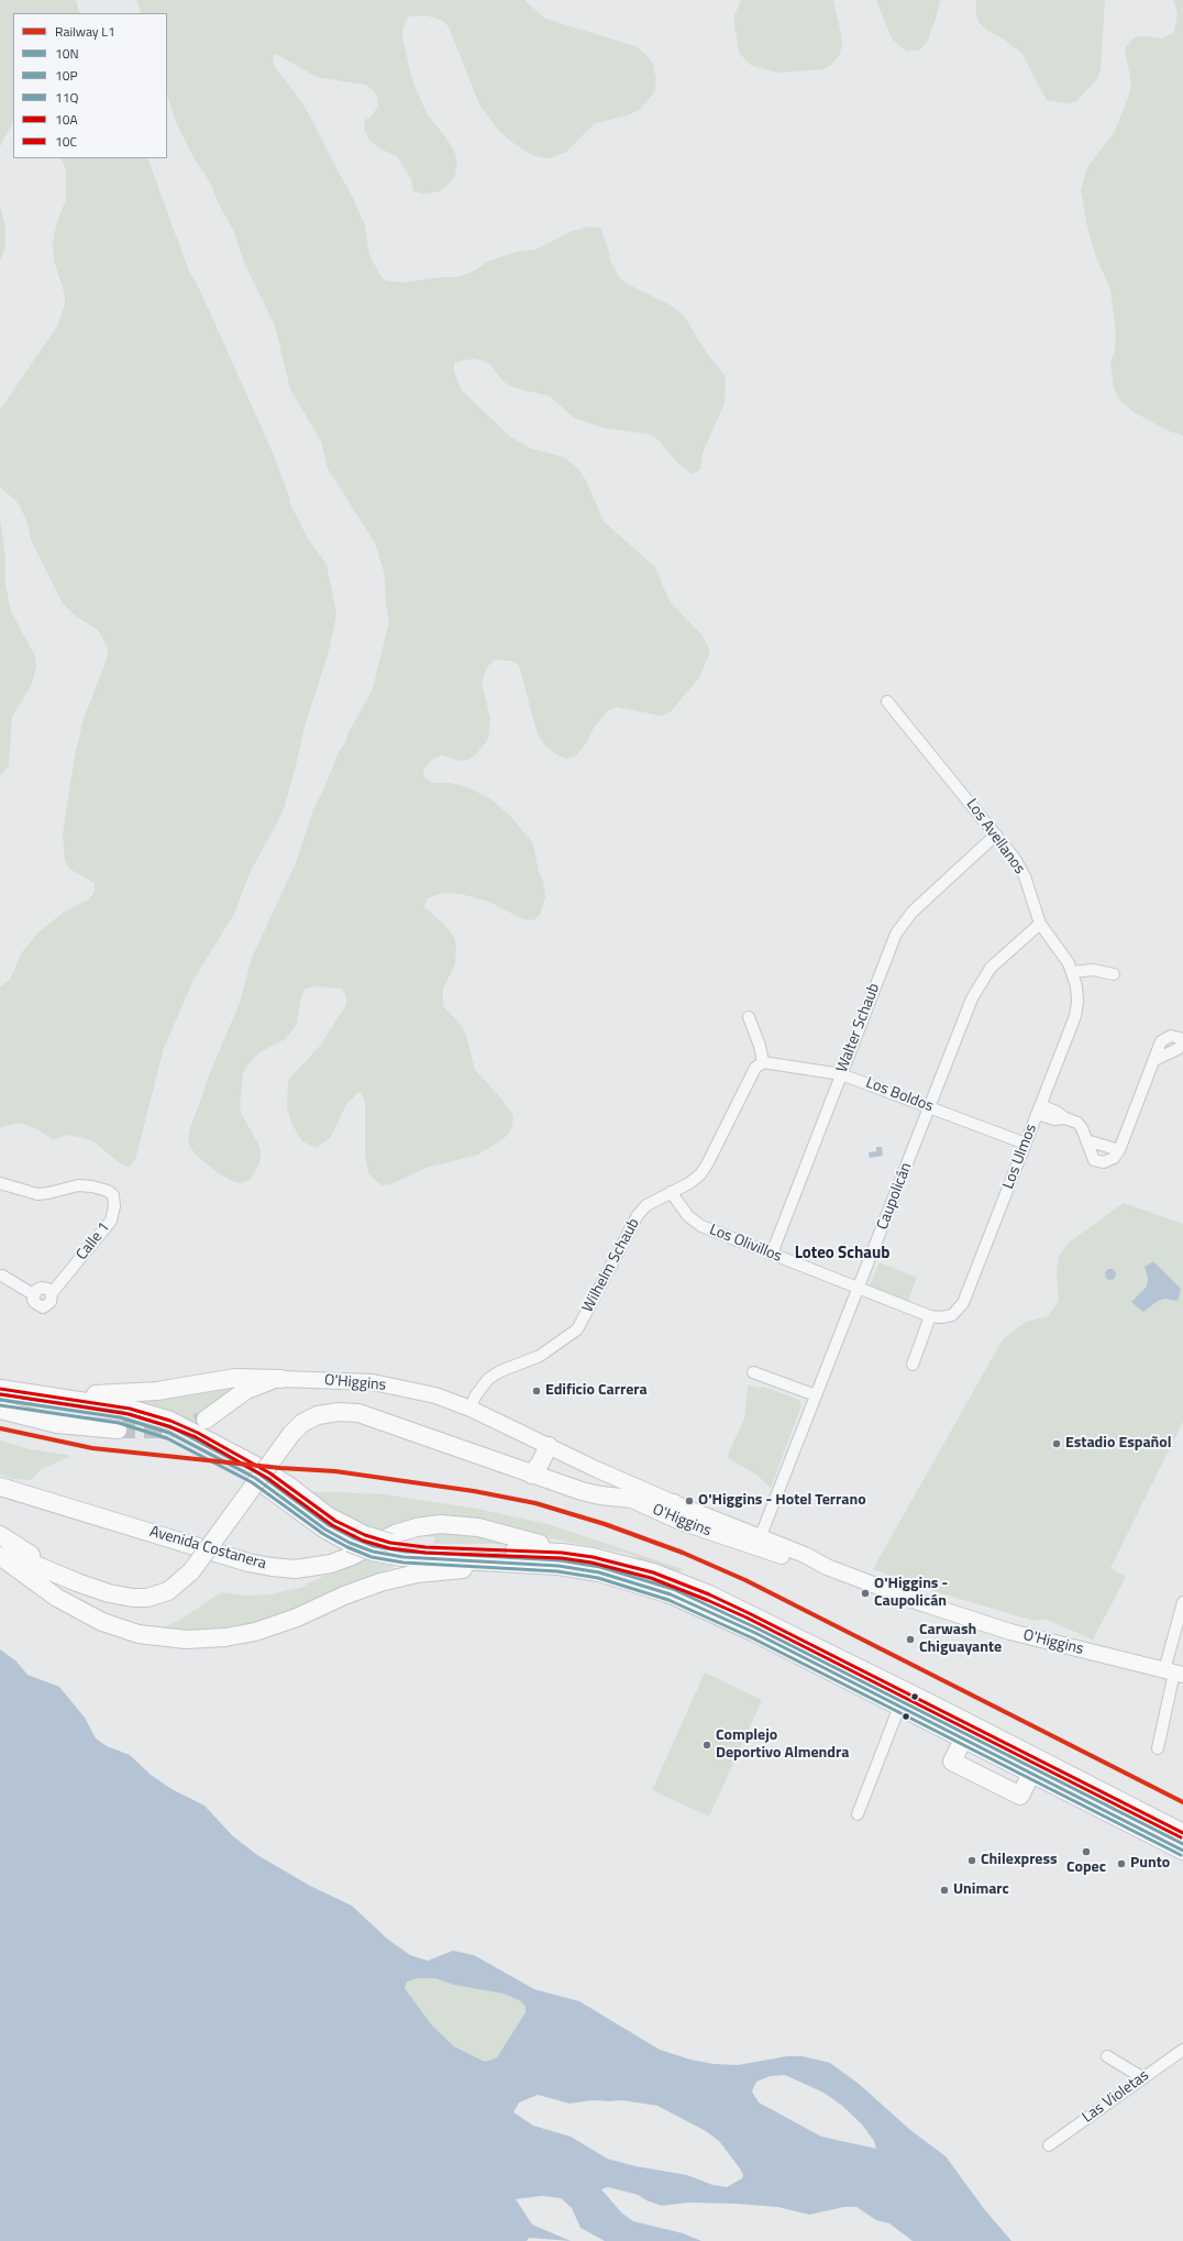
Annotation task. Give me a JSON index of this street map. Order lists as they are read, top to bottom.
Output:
{
  "streets": {
    "main road": ["O'Higgins", "Avenida Costanera"],
    "street": [
      "Los Avellanos",
      "Walter Schaub",
      "Los Boldos",
      "Los Ulmos",
      "Caupolicán",
      "Calle 1",
      "Los Olivillos",
      "Wilhelm Schaub",
      "Las Violetas"
    ]
  },
  "crossings": [
    ["Los Avellanos", "Walter Schaub"],
    ["Los Avellanos", "Los Ulmos"],
    ["Los Avellanos", "Caupolicán"],
    ["Walter Schaub", "Los Boldos"],
    ["Walter Schaub", "Los Olivillos"],
    ["Los Boldos", "Los Ulmos"],
    ["Los Boldos", "Caupolicán"],
    ["Los Boldos", "Wilhelm Schaub"],
    ["Los Ulmos", "Los Olivillos"],
    ["Caupolicán", "Los Olivillos"],
    ["Caupolicán", "O'Higgins"],
    ["Los Olivillos", "Wilhelm Schaub"],
    ["Wilhelm Schaub", "O'Higgins"]
  ],
  "districts": ["Loteo Schaub"],
  "places": [
    "Edificio Carrera",
    "Estadio Español",
    "O'Higgins - Hotel Terrano",
    "O'Higgins - Caupolicán",
    "Carwash Chiguayante",
    "Complejo Deportivo Almendra",
    "Copec",
    "Chilexpress",
    "Punto",
    "Unimarc"
  ],
  "lines": [
    "transit line 10A",
    "transit line 11Q",
    "transit line 10C",
    "transit line 10N",
    "transit line 10P",
    "rail line L1"
  ],
  "legend": [
    "Railway L1",
    "10N",
    "10P",
    "11Q",
    "10A",
    "10C"
  ]
}
